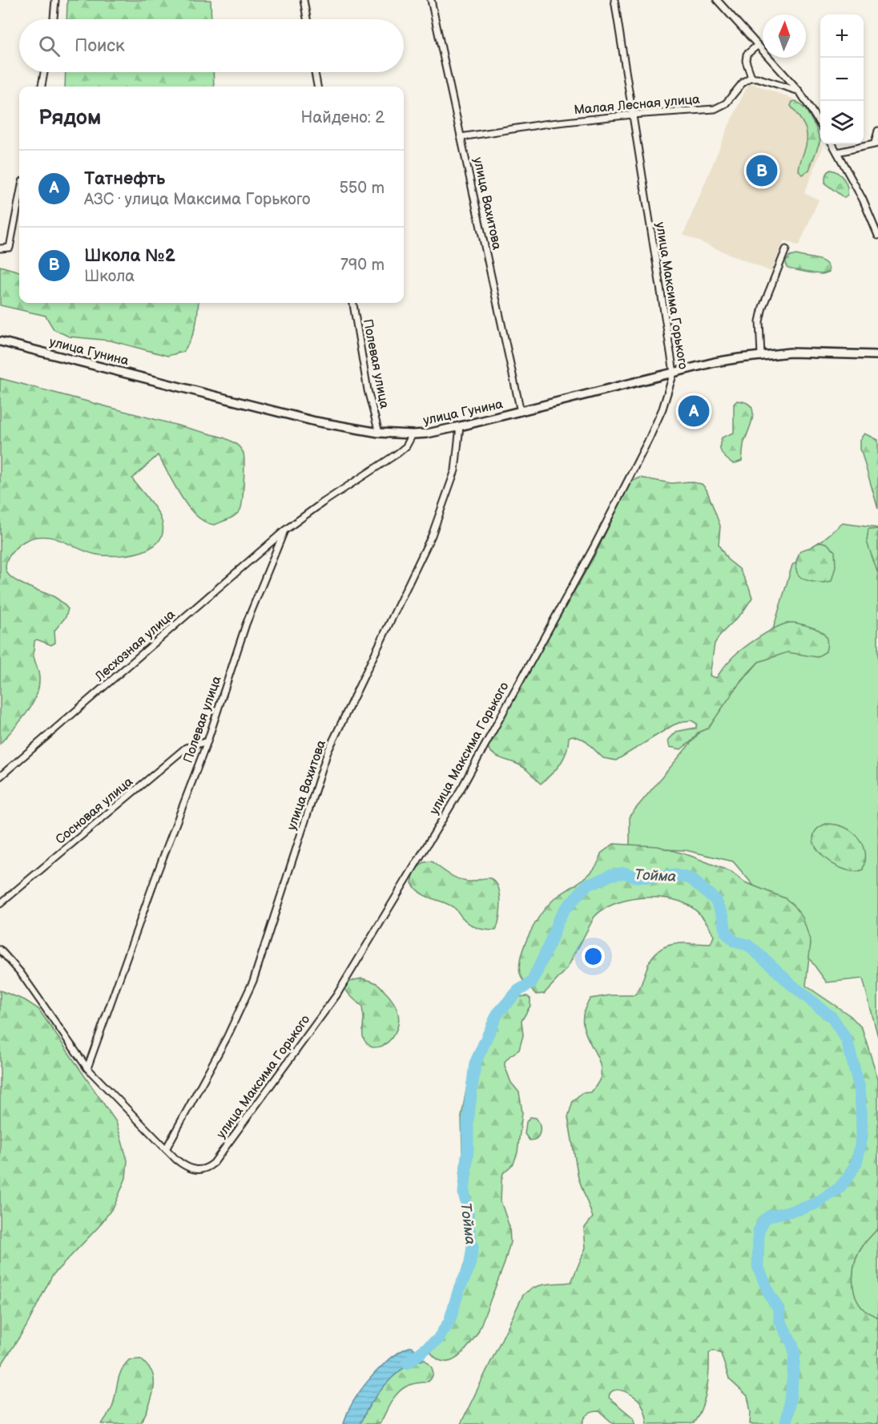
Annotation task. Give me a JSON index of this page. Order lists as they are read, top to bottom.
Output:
{
  "streets": {
    "main road": ["улица Гунина"],
    "street": [
      "Малая Лесная улица",
      "улица Вахитова",
      "улица Максима Горького",
      "Полевая улица",
      "Лесхозная улица",
      "Сосновая улица"
    ]
  },
  "crossings": [
    ["Малая Лесная улица", "улица Вахитова"],
    ["Малая Лесная улица", "улица Максима Горького"],
    ["улица Вахитова", "улица Максима Горького"],
    ["улица Вахитова", "улица Гунина"],
    ["улица Максима Горького", "улица Гунина"],
    ["улица Максима Горького", "Полевая улица"],
    ["улица Гунина", "Полевая улица"],
    ["Полевая улица", "Лесхозная улица"],
    ["Полевая улица", "Сосновая улица"]
  ],
  "water": ["Тойма"],
  "north": "top",
  "page": {
    "map_buttons": ["+", "−"],
    "search": "Поиск",
    "heading": ["Рядом", "Найдено: 2"],
    "list": [
      {
        "mark": "A",
        "name": "Татнефть",
        "note": "АЗС · улица Максима Горького",
        "value": "550 m"
      },
      {
        "mark": "B",
        "name": "Школа №2",
        "note": "Школа",
        "value": "790 m"
      }
    ],
    "pins": ["B", "A"]
  }
}
